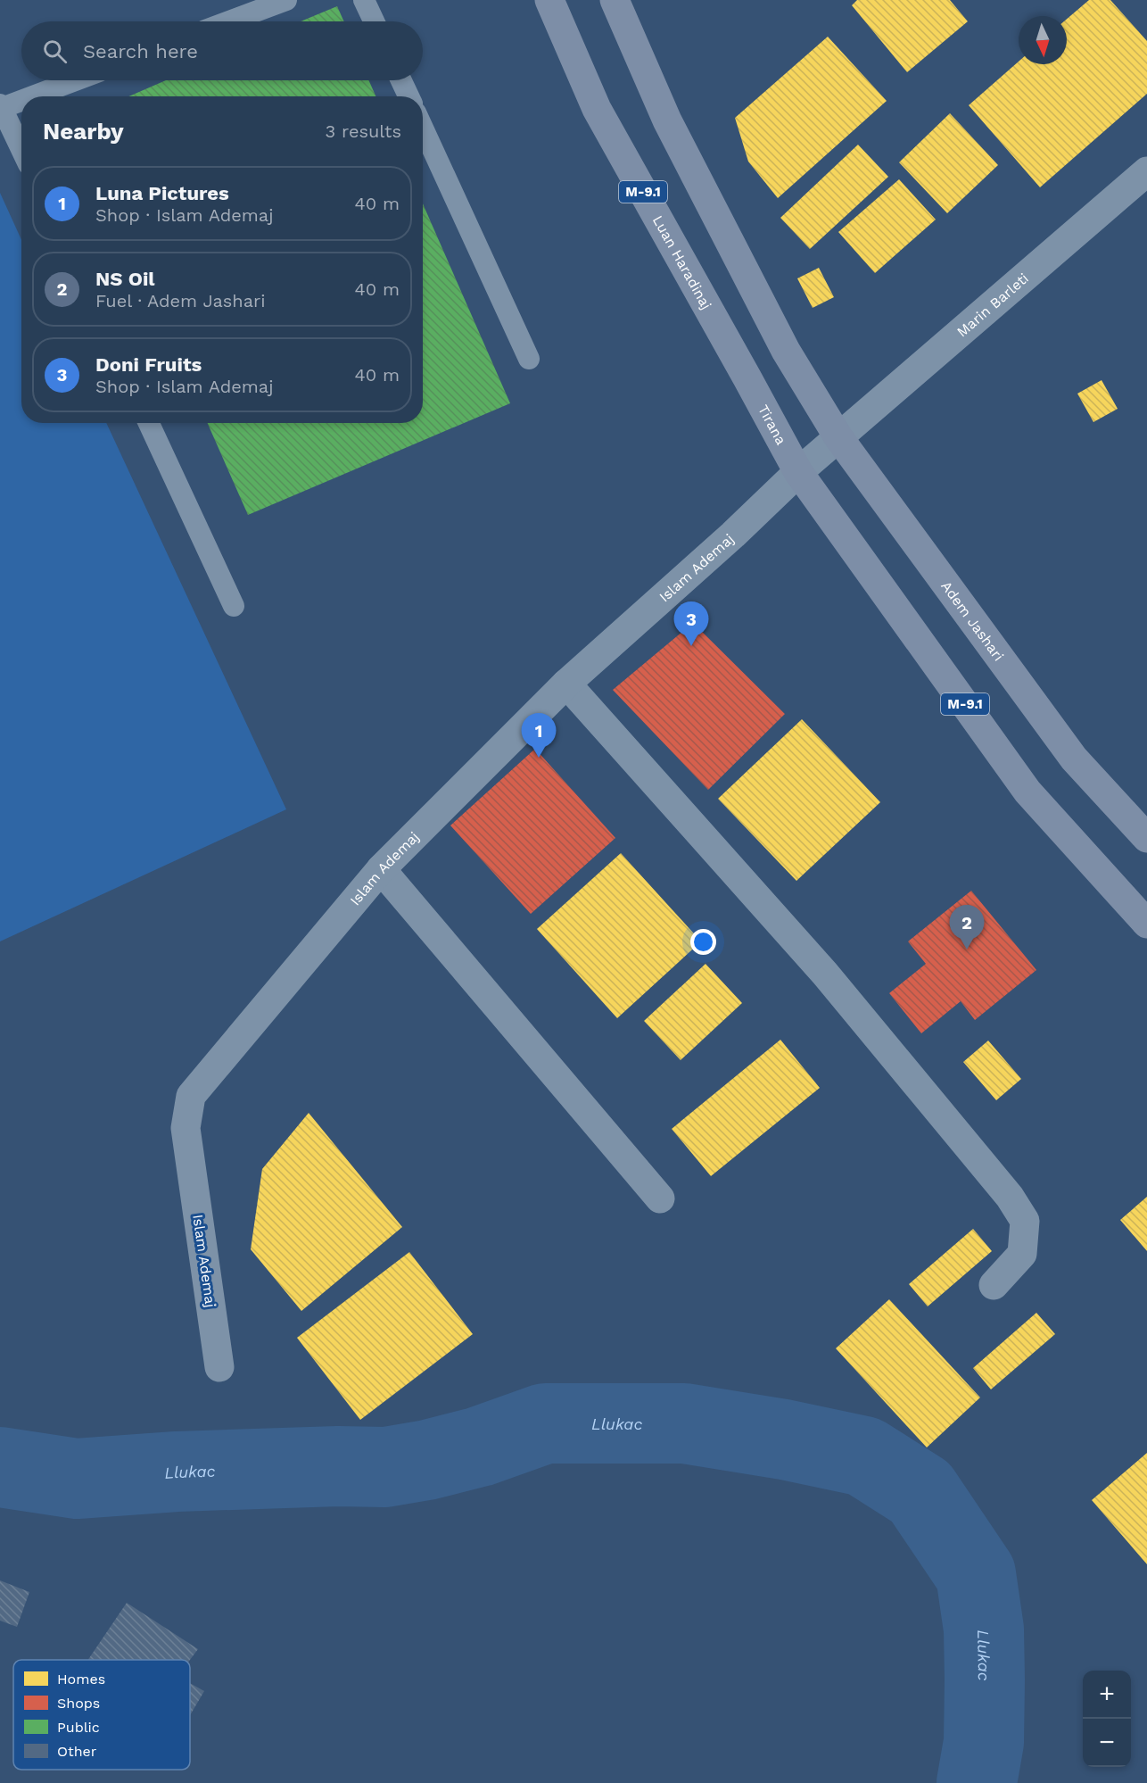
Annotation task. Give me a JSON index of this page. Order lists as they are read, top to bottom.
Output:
{
  "streets": {
    "main road": [
      "M-9.1",
      "Luan Haradinaj",
      "Tirana",
      "Adem Jashari"
    ],
    "street": ["Marin Barleti", "Islam Ademaj"]
  },
  "crossings": [
    ["M-9.1", "Tirana"],
    ["M-9.1", "Islam Ademaj"],
    ["Luan Haradinaj", "Tirana"],
    ["Marin Barleti", "Adem Jashari"],
    ["Tirana", "Islam Ademaj"]
  ],
  "water": ["Llukac"],
  "legend": [
    "Homes",
    "Shops",
    "Public",
    "Other"
  ],
  "north": "bottom",
  "page": {
    "search": "Search here",
    "heading": ["Nearby", "3 results"],
    "list": [
      {
        "mark": "1",
        "name": "Luna Pictures",
        "note": "Shop · Islam Ademaj",
        "value": "40 m"
      },
      {
        "mark": "2",
        "name": "NS Oil",
        "note": "Fuel · Adem Jashari",
        "value": "40 m"
      },
      {
        "mark": "3",
        "name": "Doni Fruits",
        "note": "Shop · Islam Ademaj",
        "value": "40 m"
      }
    ],
    "pins": ["3", "1", "2"],
    "map_buttons": ["+", "−"]
  }
}
